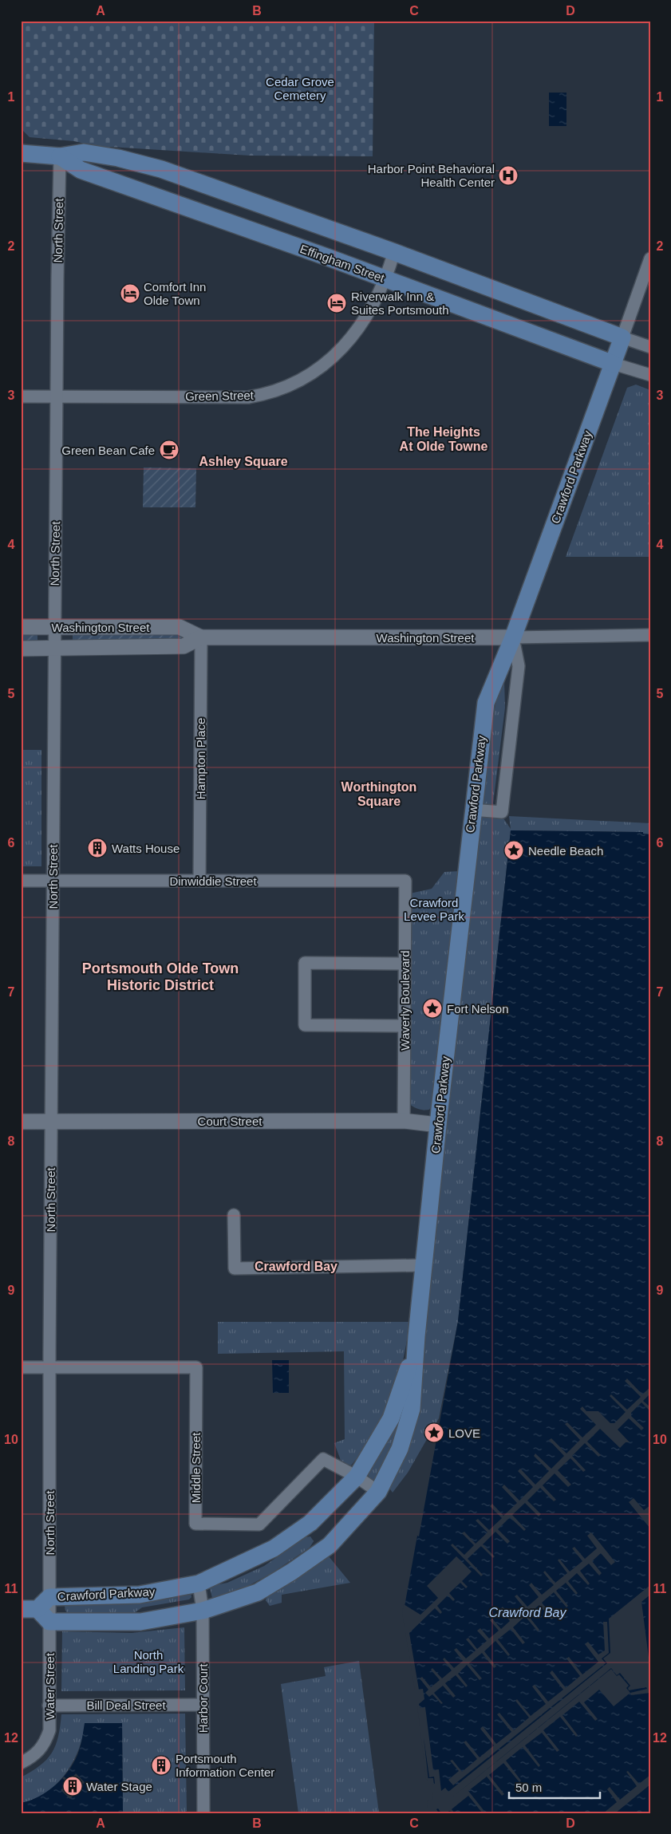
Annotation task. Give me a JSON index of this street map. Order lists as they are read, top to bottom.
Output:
{
  "streets": {
    "main road": ["Effingham Street", "Crawford Parkway"],
    "street": [
      "North Street",
      "Green Street",
      "Washington Street",
      "Hampton Place",
      "Dinwiddie Street",
      "Waverly Boulevard",
      "Court Street",
      "Middle Street",
      "Water Street",
      "Harbor Court",
      "Bill Deal Street"
    ]
  },
  "crossings": [
    ["North Street", "Effingham Street"],
    ["North Street", "Green Street"],
    ["North Street", "Crawford Parkway"],
    ["North Street", "Washington Street"],
    ["North Street", "Dinwiddie Street"],
    ["North Street", "Court Street"],
    ["North Street", "Middle Street"],
    ["North Street", "Water Street"],
    ["Effingham Street", "Green Street"],
    ["Effingham Street", "Crawford Parkway"],
    ["Crawford Parkway", "Washington Street"],
    ["Crawford Parkway", "Court Street"],
    ["Crawford Parkway", "Middle Street"],
    ["Crawford Parkway", "Water Street"],
    ["Crawford Parkway", "Harbor Court"],
    ["Washington Street", "Hampton Place"],
    ["Hampton Place", "Dinwiddie Street"],
    ["Dinwiddie Street", "Waverly Boulevard"],
    ["Waverly Boulevard", "Court Street"],
    ["Water Street", "Bill Deal Street"],
    ["Harbor Court", "Bill Deal Street"]
  ],
  "districts": [
    "The Heights At Olde Towne",
    "Ashley Square",
    "Worthington Square",
    "Portsmouth Olde Town Historic District",
    "Crawford Bay"
  ],
  "water": ["Crawford Bay"],
  "parks": ["Cedar Grove Cemetery", "Crawford Levee Park", "North Landing Park"],
  "places": {
    "hospital": ["Harbor Point Behavioral Health Center"],
    "hotel": ["Comfort Inn Olde Town", "Riverwalk Inn & Suites Portsmouth"],
    "cafe": ["Green Bean Cafe"],
    "building": ["Watts House", "Portsmouth Information Center", "Water Stage"],
    "place": ["Needle Beach", "Fort Nelson", "LOVE"]
  },
  "scale_bar": "50 m",
  "grid": {
    "columns": [
      "A",
      "B",
      "C",
      "D"
    ],
    "rows": [
      "1",
      "2",
      "3",
      "4",
      "5",
      "6",
      "7",
      "8",
      "9",
      "10",
      "11",
      "12"
    ]
  }
}
